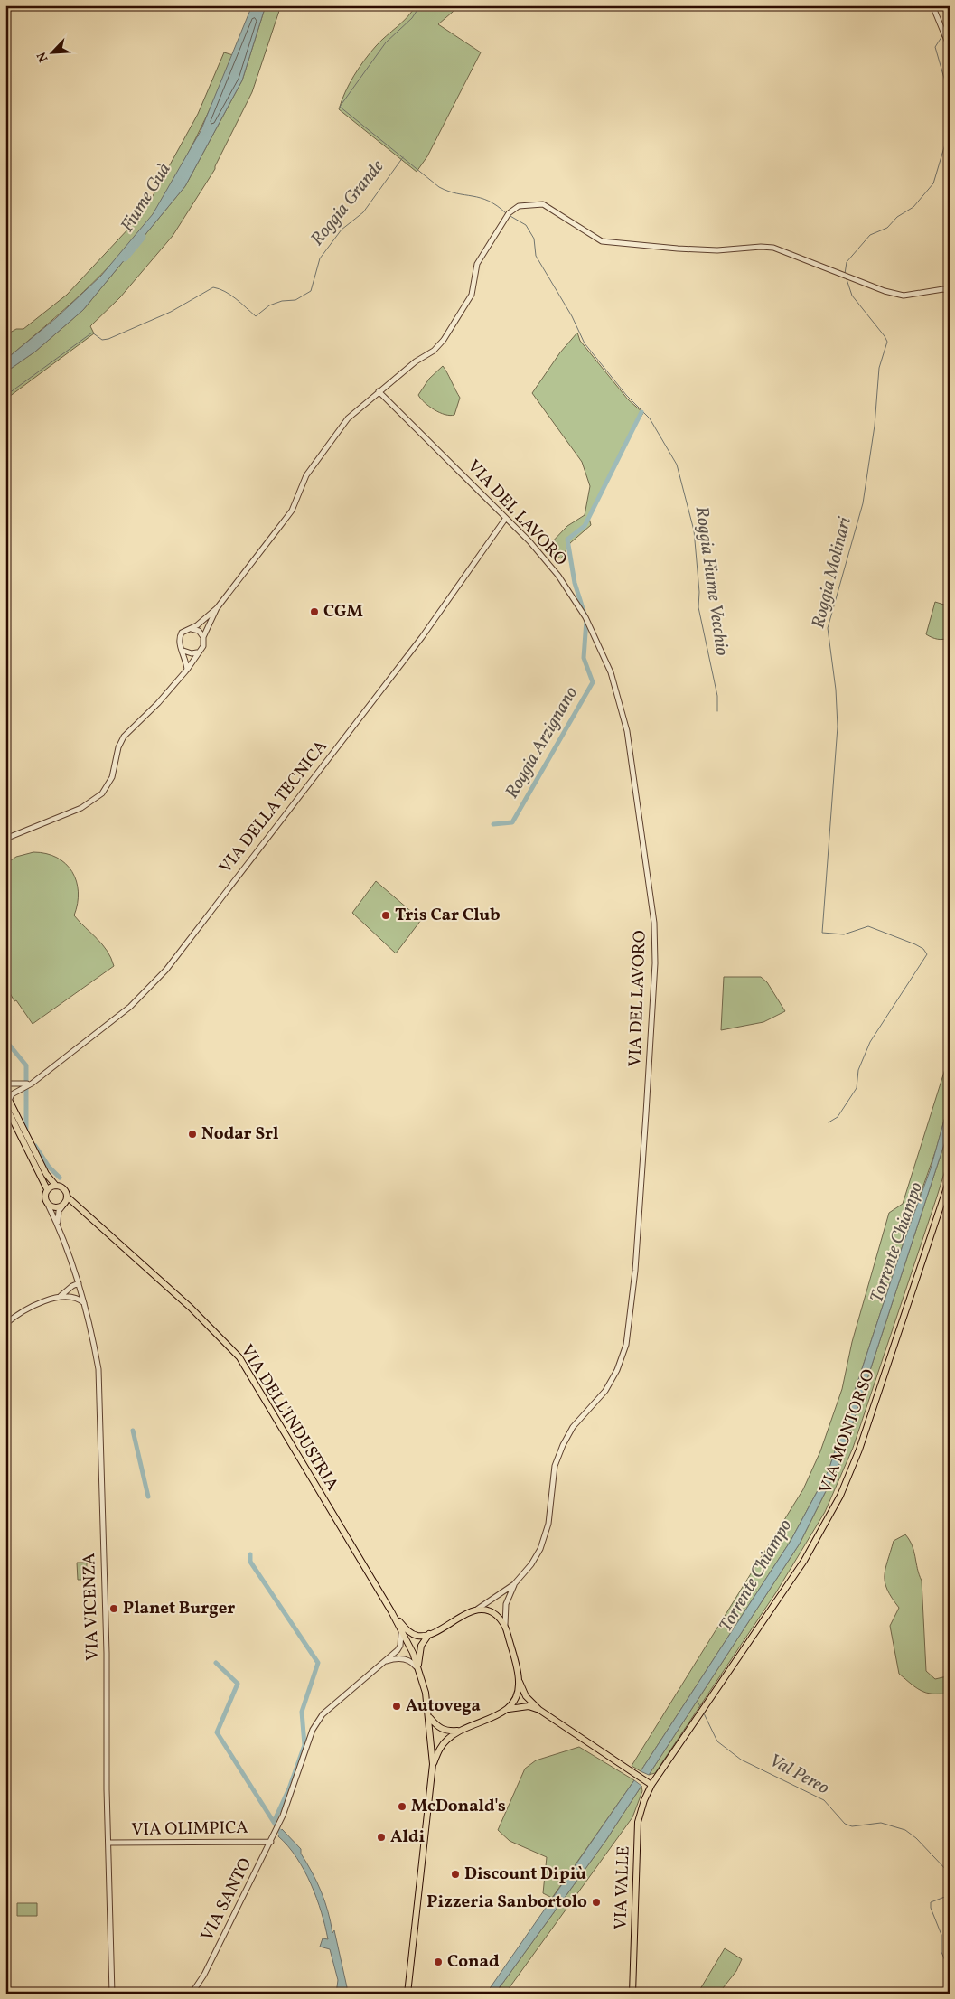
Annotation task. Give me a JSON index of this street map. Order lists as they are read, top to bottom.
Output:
{
  "streets": {
    "main road": [
      "VIA DELL'INDUSTRIA",
      "VIA MONTORSO",
      "VIA VICENZA",
      "VIA VALLE"
    ],
    "street": [
      "VIA DEL LAVORO",
      "VIA DELLA TECNICA",
      "VIA OLIMPICA",
      "VIA SANTO"
    ]
  },
  "crossings": [
    ["VIA DEL LAVORO", "VIA DELLA TECNICA"],
    ["VIA DEL LAVORO", "VIA DELL'INDUSTRIA"],
    ["VIA DELLA TECNICA", "VIA VICENZA"],
    ["VIA DELL'INDUSTRIA", "VIA VICENZA"],
    ["VIA DELL'INDUSTRIA", "VIA SANTO"],
    ["VIA MONTORSO", "VIA VALLE"],
    ["VIA VICENZA", "VIA OLIMPICA"],
    ["VIA OLIMPICA", "VIA SANTO"]
  ],
  "water": [
    "Fiume Guà",
    "Roggia Grande",
    "Roggia Molinari",
    "Roggia Fiume Vecchio",
    "Roggia Arzignano",
    "Torrente Chiampo",
    "Val Pereo"
  ],
  "places": [
    "CGM",
    "Tris Car Club",
    "Nodar Srl",
    "Planet Burger",
    "Autovega",
    "McDonald's",
    "Aldi",
    "Discount Dipiù",
    "Pizzeria Sanbortolo",
    "Conad"
  ],
  "north": "bottom left"
}
